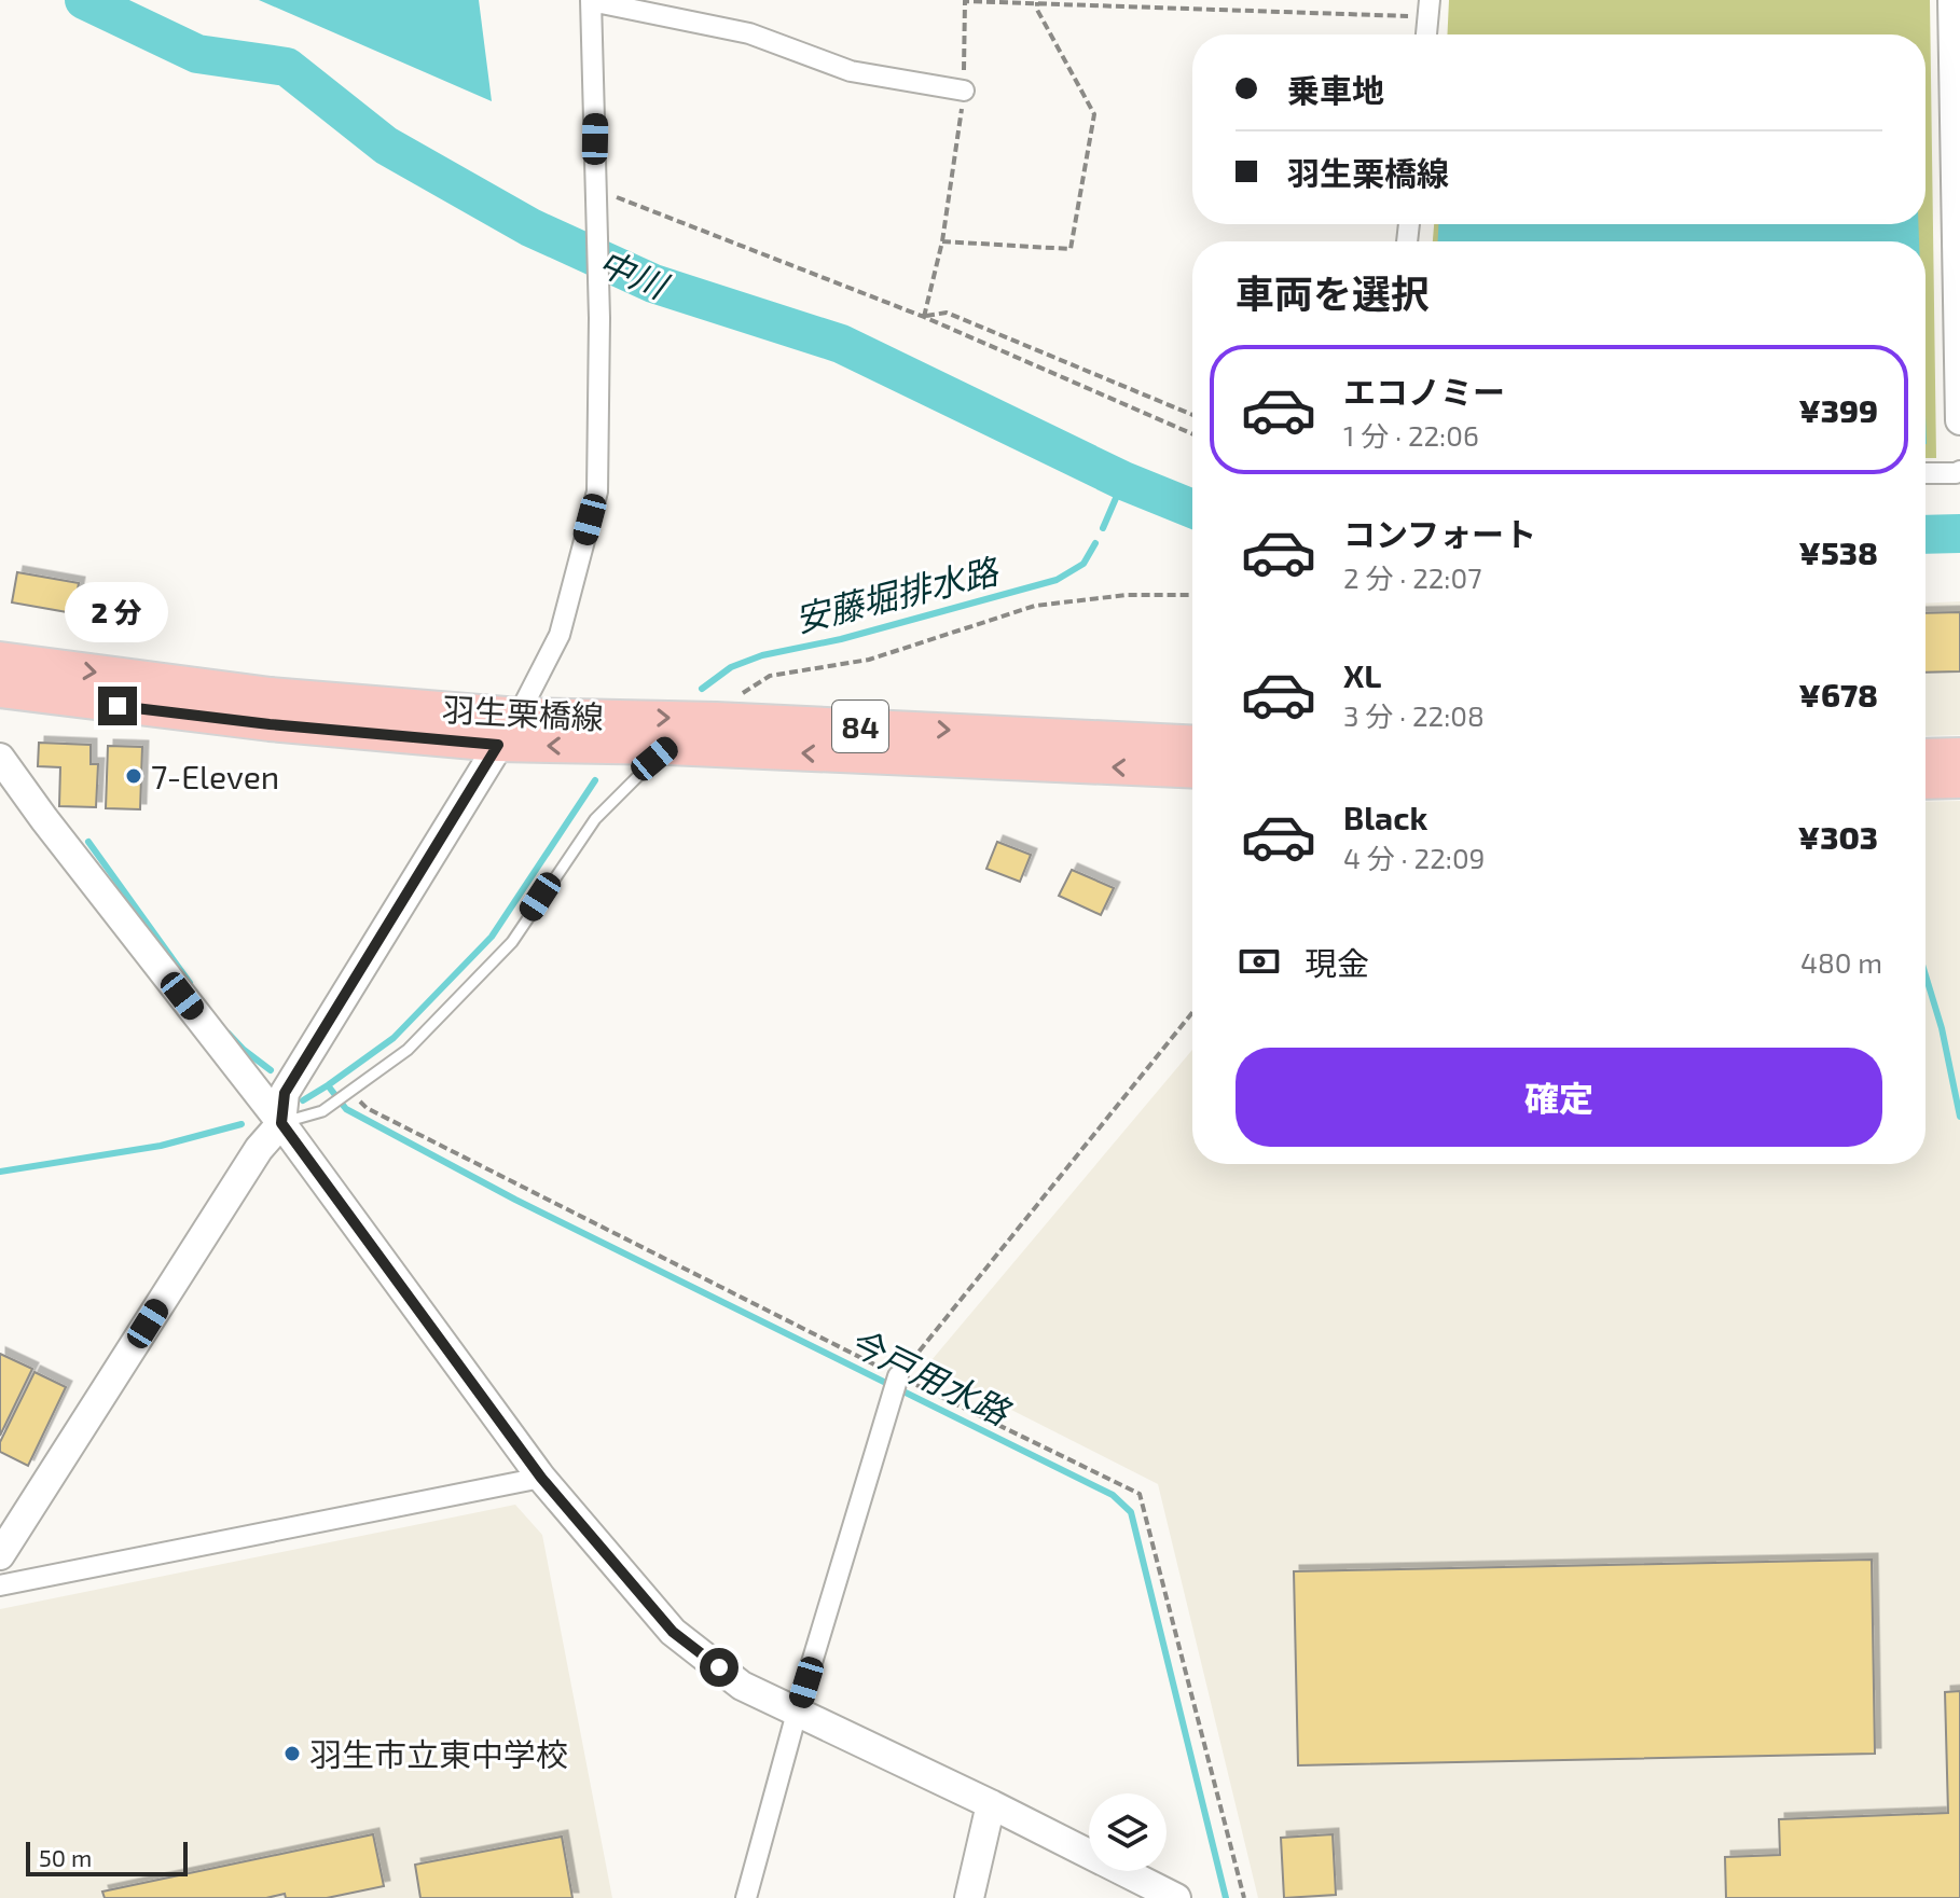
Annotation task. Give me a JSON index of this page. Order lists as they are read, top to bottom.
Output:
{
  "streets": {
    "main road": ["羽生栗橋線", "84"]
  },
  "water": ["中川", "安藤堀排水路", "今戸用水路"],
  "places": ["7-Eleven", "羽生市立東中学校"],
  "scale_bar": "50 m",
  "page": {
    "banner": ["乗車地", "羽生栗橋線"],
    "heading": "車両を選択",
    "list": [
      {
        "name": "エコノミー",
        "note": "1 分 · 22:06",
        "value": "¥399"
      },
      {
        "name": "コンフォート",
        "note": "2 分 · 22:07",
        "value": "¥538"
      },
      {
        "name": "XL",
        "note": "3 分 · 22:08",
        "value": "¥678"
      },
      {
        "name": "Black",
        "note": "4 分 · 22:09",
        "value": "¥303"
      }
    ],
    "bubble": "2 分",
    "pay": ["現金", "480 m"],
    "buttons": "確定",
    "scale": "50 m"
  }
}
